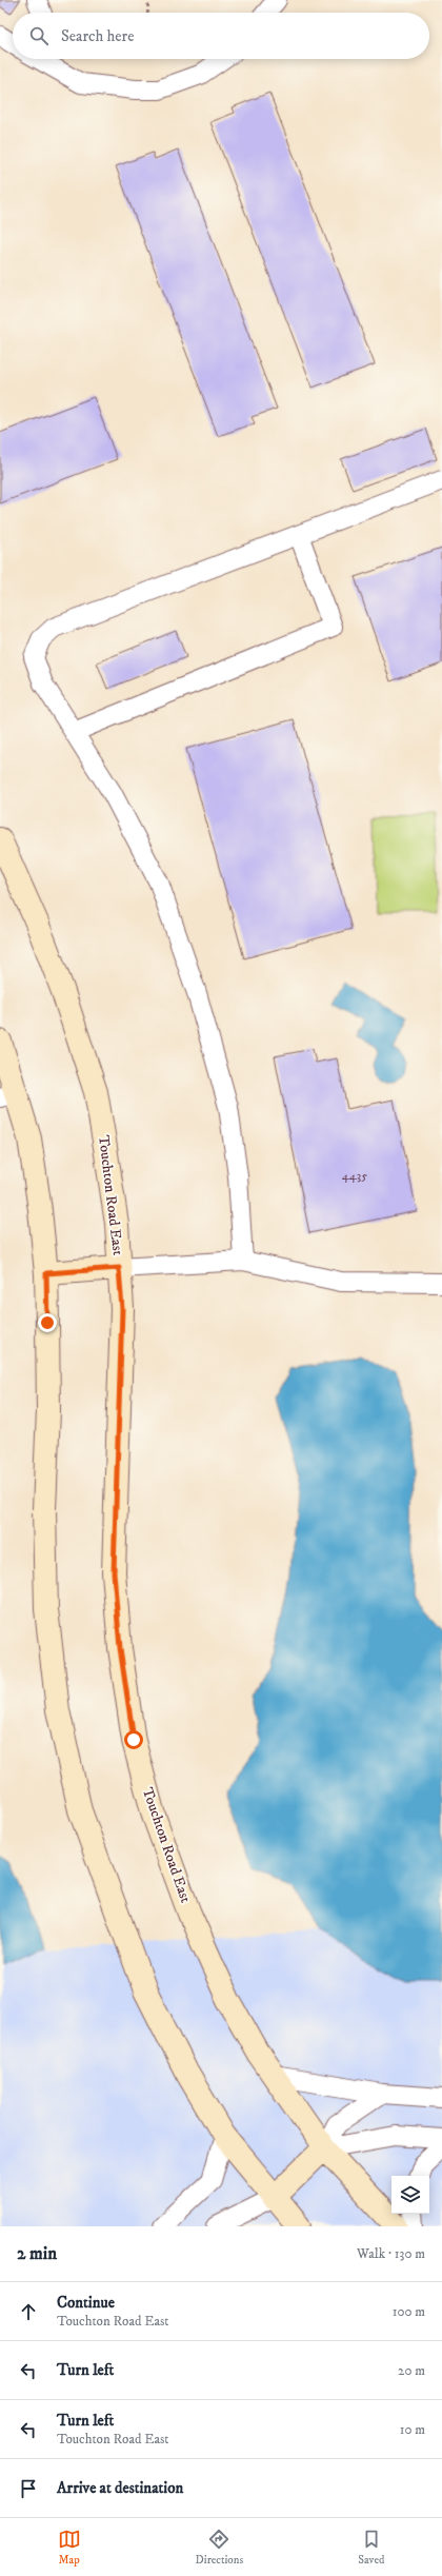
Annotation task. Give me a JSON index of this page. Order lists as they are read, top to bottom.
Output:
{
  "streets": {
    "street": ["Touchton Road East"]
  },
  "house_numbers": ["4435"],
  "page": {
    "search": "Search here",
    "heading": ["2 min", "Walk · 130 m"],
    "list": [
      ["Continue", "Touchton Road East", "100 m"],
      ["Turn left", "20 m"],
      ["Turn left", "Touchton Road East", "10 m"],
      "Arrive at destination"
    ],
    "nav": ["Map", "Directions", "Saved"]
  }
}
